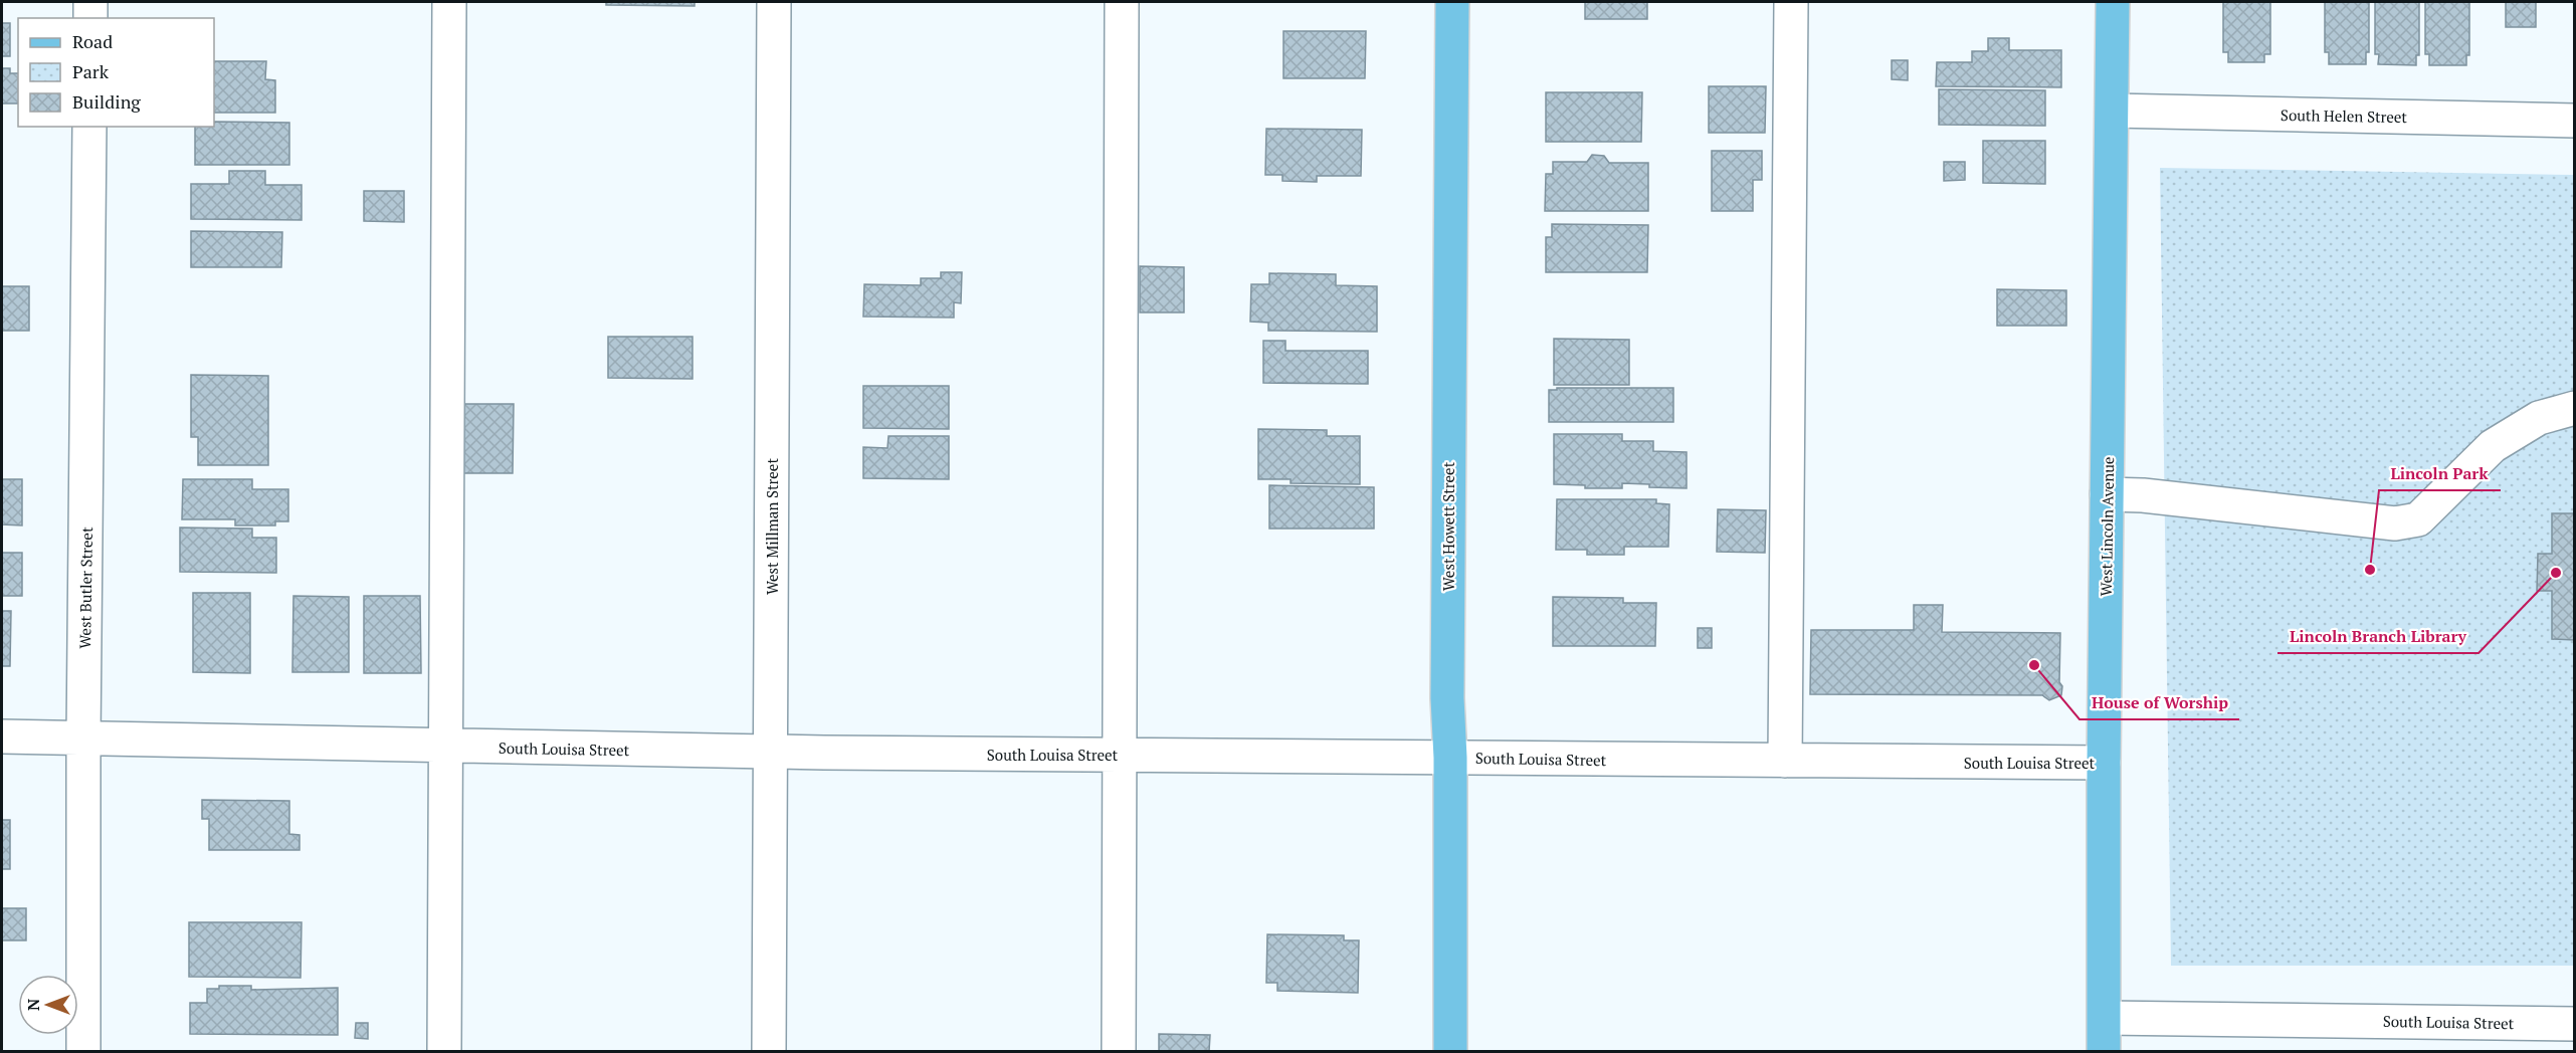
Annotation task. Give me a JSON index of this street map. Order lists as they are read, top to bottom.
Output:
{
  "streets": {
    "main road": ["West Howett Street", "West Lincoln Avenue"],
    "street": [
      "South Helen Street",
      "West Millman Street",
      "West Butler Street",
      "South Louisa Street"
    ]
  },
  "crossings": [
    ["South Helen Street", "West Lincoln Avenue"],
    ["West Millman Street", "South Louisa Street"],
    ["West Howett Street", "South Louisa Street"],
    ["West Lincoln Avenue", "South Louisa Street"],
    ["West Butler Street", "South Louisa Street"]
  ],
  "places": ["Lincoln Park", "Lincoln Branch Library", "House of Worship"],
  "legend": ["Road", "Park", "Building"],
  "north": "left"
}
